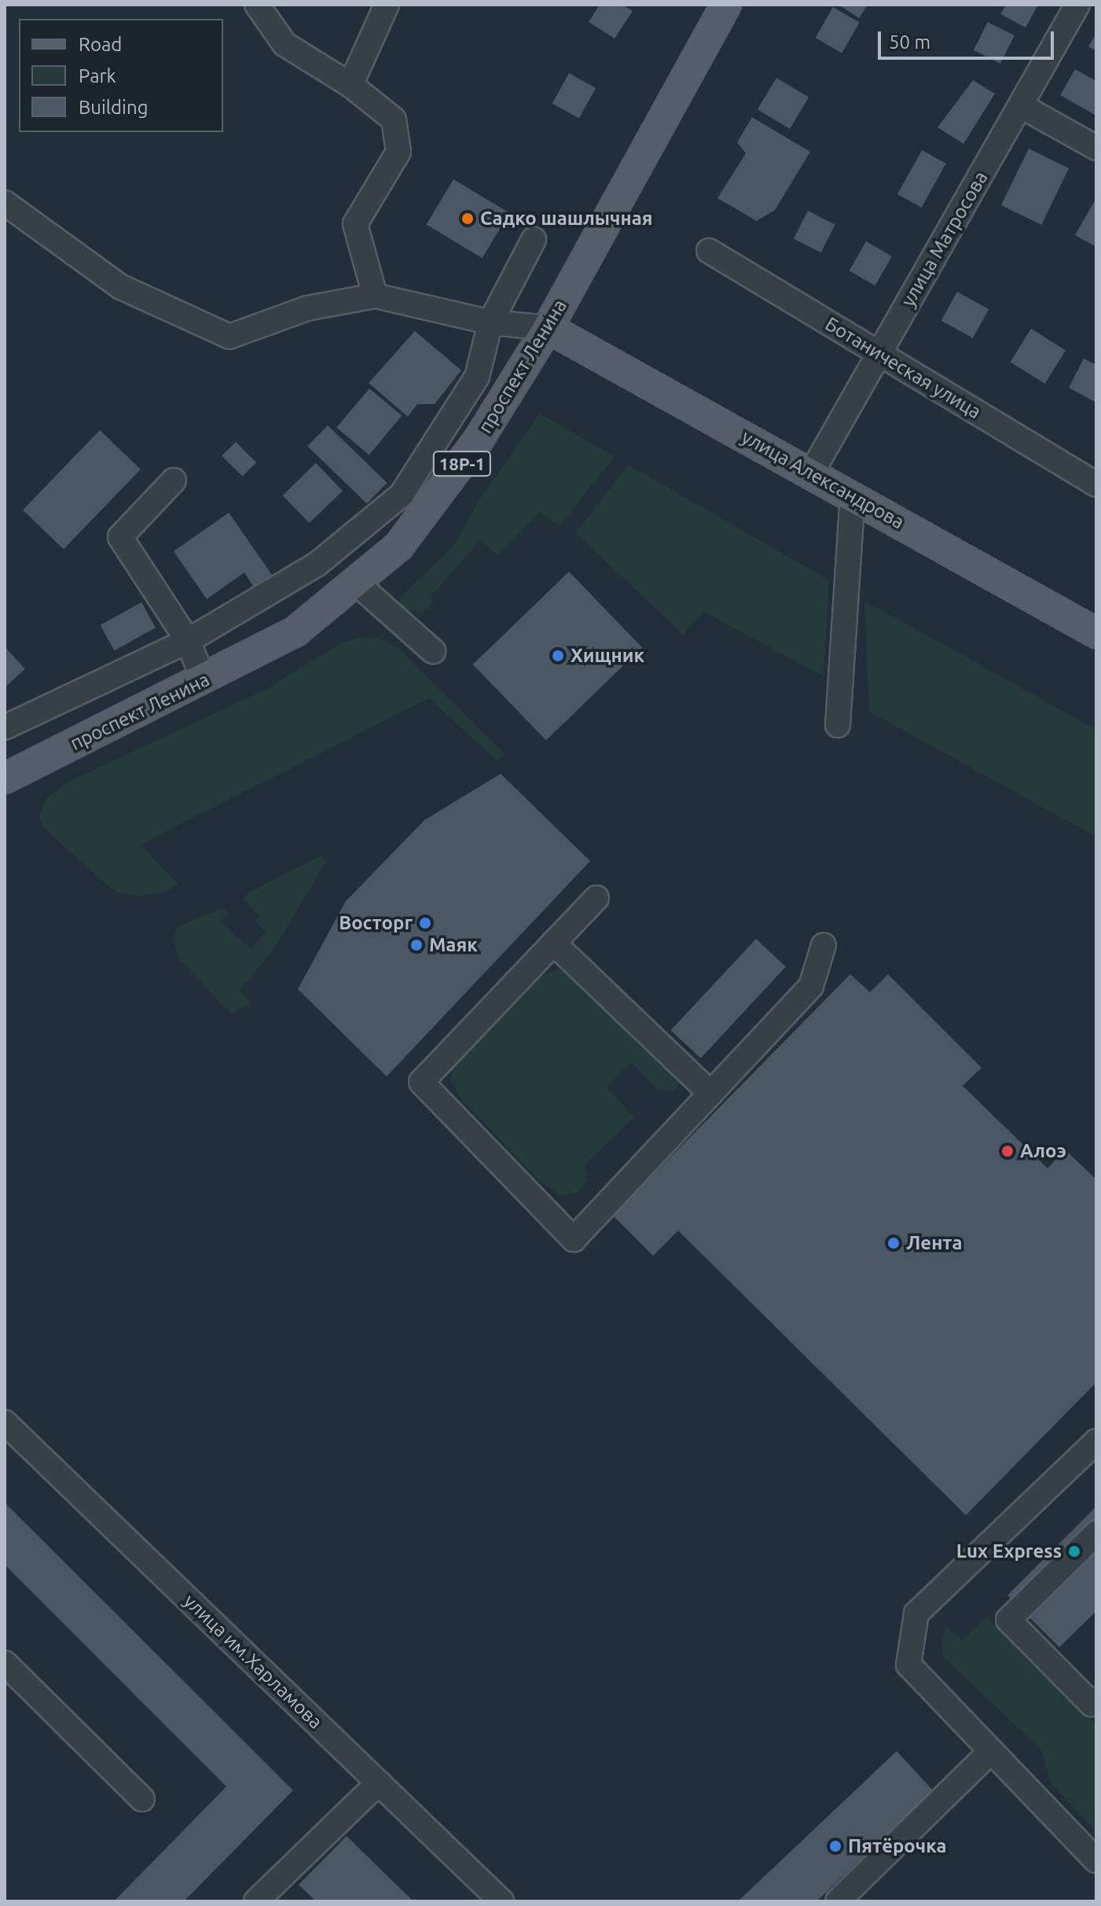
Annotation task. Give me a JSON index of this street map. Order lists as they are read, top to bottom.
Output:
{
  "streets": {
    "main road": ["проспект Ленина", "18Р-1", "улица Александрова"],
    "street": ["улица Матросова", "Ботаническая улица", "улица им.Харламова"]
  },
  "crossings": [
    ["улица Матросова", "Ботаническая улица"],
    ["улица Матросова", "улица Александрова"],
    ["проспект Ленина", "улица Александрова"]
  ],
  "places": [
    "Садко шашлычная",
    "Хищник",
    "Восторг",
    "Маяк",
    "Алоэ",
    "Лента",
    "Lux Express",
    "Пятёрочка"
  ],
  "legend": ["Road", "Park", "Building"],
  "scale_bar": "50 m"
}
